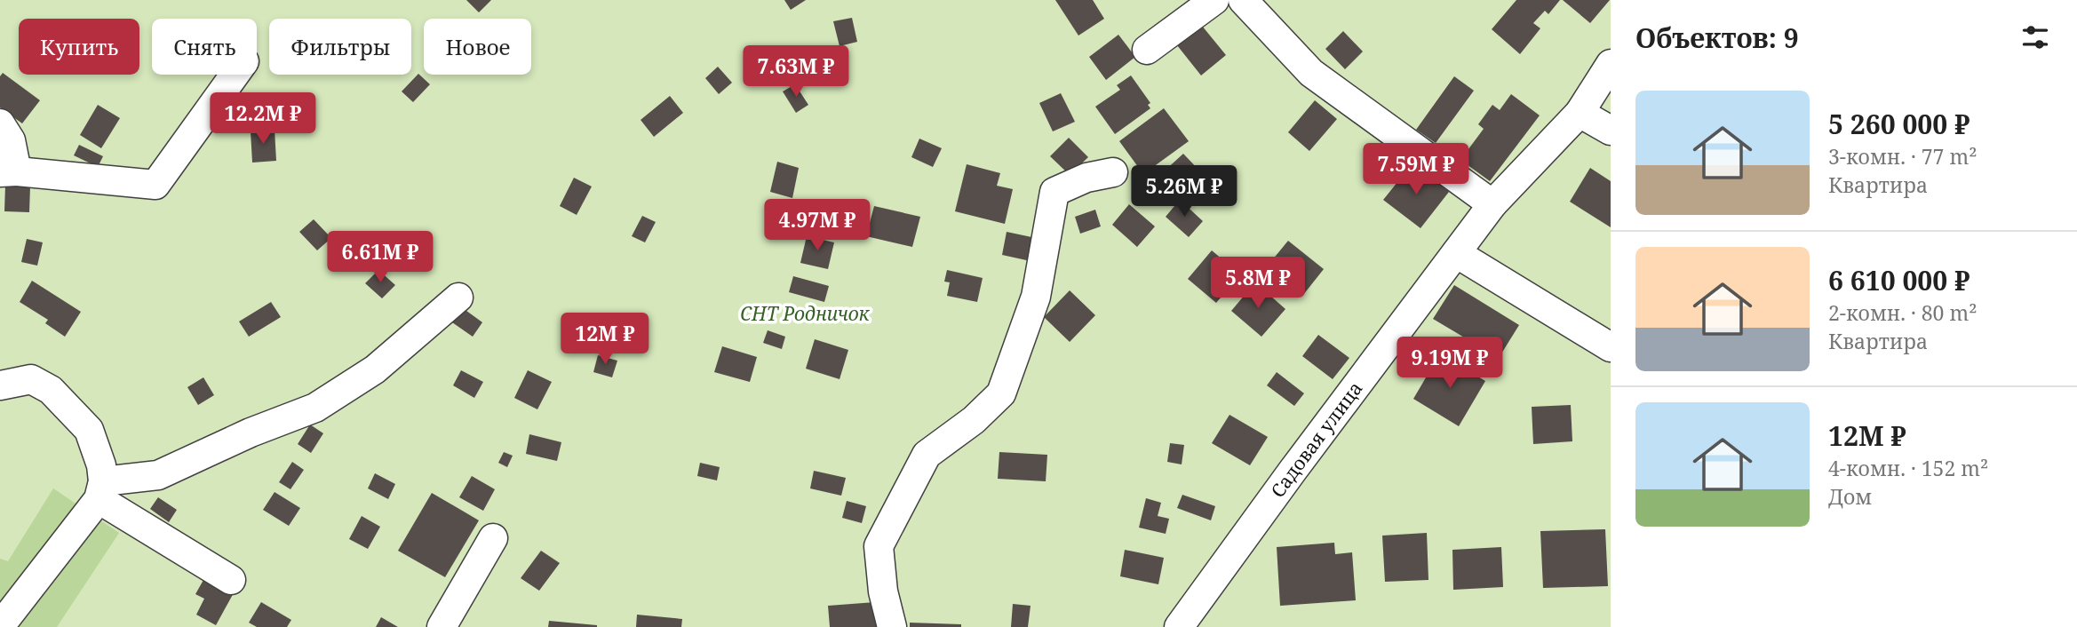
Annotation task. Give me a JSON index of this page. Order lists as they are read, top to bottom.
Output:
{
  "streets": {
    "street": ["Садовая улица"]
  },
  "parks": ["СНТ Родничок"],
  "page": {
    "heading": "Объектов: 9",
    "chip": [
      "Купить",
      "Снять",
      "Фильтры",
      "Новое"
    ],
    "price": [
      "7.63M ₽",
      "12.2M ₽",
      "7.59M ₽",
      "5.26M ₽",
      "4.97M ₽",
      "6.61M ₽",
      "5.8M ₽",
      "12M ₽",
      "9.19M ₽"
    ],
    "list": [
      {
        "name": "5 260 000 ₽",
        "note": "3-комн. · 77 m² · Квартира"
      },
      {
        "name": "6 610 000 ₽",
        "note": "2-комн. · 80 m² · Квартира"
      },
      {
        "name": "12M ₽",
        "note": "4-комн. · 152 m² · Дом"
      }
    ]
  }
}
